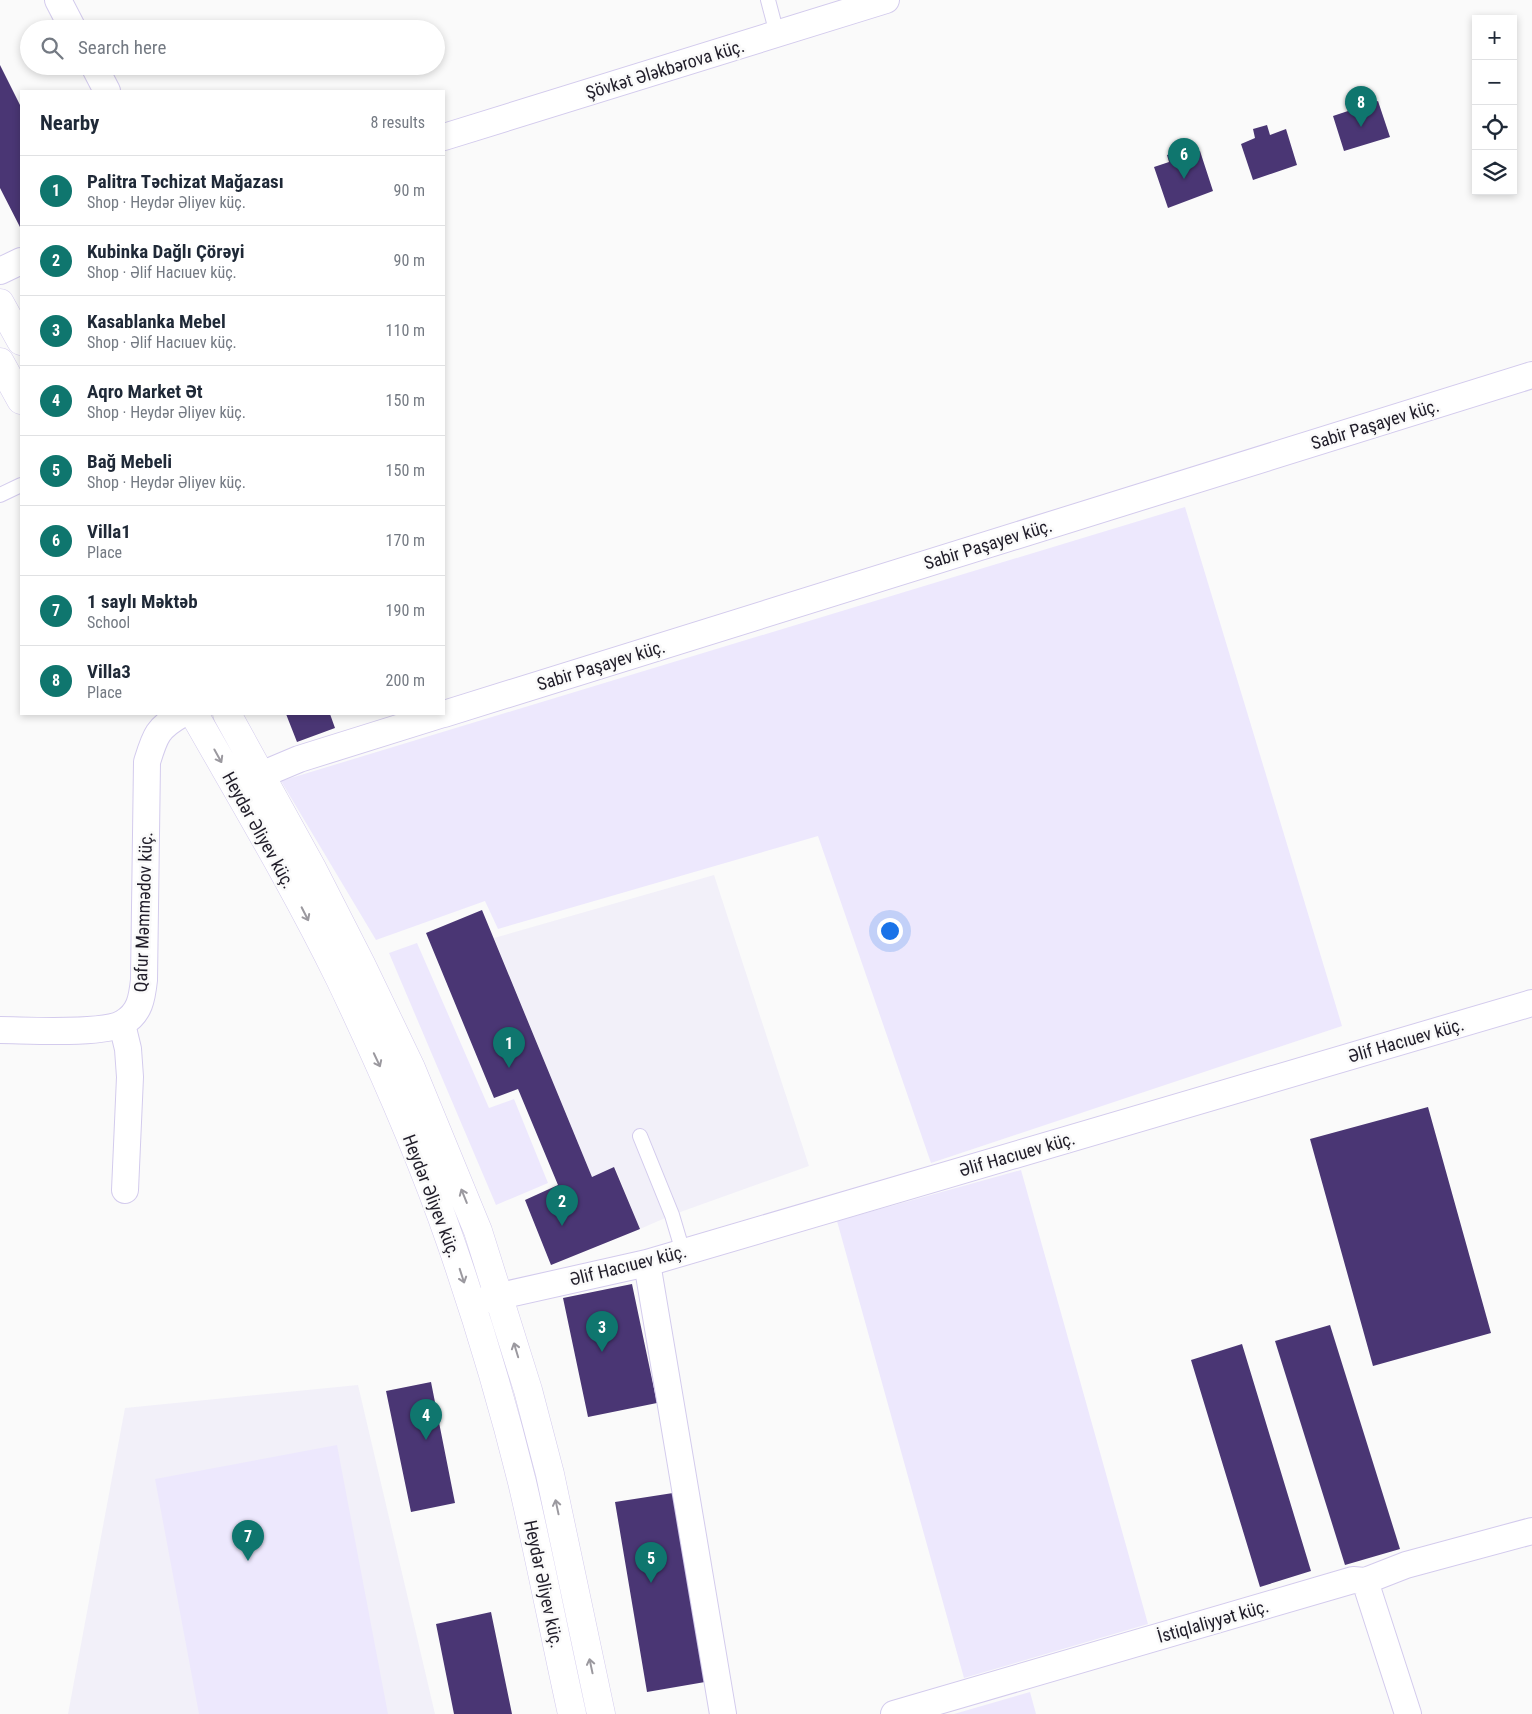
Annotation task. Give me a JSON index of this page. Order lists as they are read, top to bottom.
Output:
{
  "streets": {
    "main road": ["Heydər Əliyev küç."],
    "street": [
      "Şövkət Ələkbərova küç.",
      "Sabir Paşayev küç.",
      "Qafur Məmmədov küç.",
      "Əlif Hacıuev küç.",
      "İstiqlaliyyət küç."
    ]
  },
  "crossings": [
    ["Sabir Paşayev küç.", "Heydər Əliyev küç."],
    ["Heydər Əliyev küç.", "Əlif Hacıuev küç."]
  ],
  "page": {
    "map_buttons": ["+", "−"],
    "search": "Search here",
    "pins": [
      "8",
      "6",
      "1",
      "2",
      "3",
      "4",
      "7",
      "5"
    ],
    "heading": ["Nearby", "8 results"],
    "list": [
      {
        "mark": "1",
        "name": "Palitra Təchizat Mağazası",
        "note": "Shop · Heydər Əliyev küç.",
        "value": "90 m"
      },
      {
        "mark": "2",
        "name": "Kubinka Dağlı Çörəyi",
        "note": "Shop · Əlif Hacıuev küç.",
        "value": "90 m"
      },
      {
        "mark": "3",
        "name": "Kasablanka Mebel",
        "note": "Shop · Əlif Hacıuev küç.",
        "value": "110 m"
      },
      {
        "mark": "4",
        "name": "Aqro Market Ət",
        "note": "Shop · Heydər Əliyev küç.",
        "value": "150 m"
      },
      {
        "mark": "5",
        "name": "Bağ Mebeli",
        "note": "Shop · Heydər Əliyev küç.",
        "value": "150 m"
      },
      {
        "mark": "6",
        "name": "Villa1",
        "note": "Place",
        "value": "170 m"
      },
      {
        "mark": "7",
        "name": "1 saylı Məktəb",
        "note": "School",
        "value": "190 m"
      },
      {
        "mark": "8",
        "name": "Villa3",
        "note": "Place",
        "value": "200 m"
      }
    ]
  }
}
